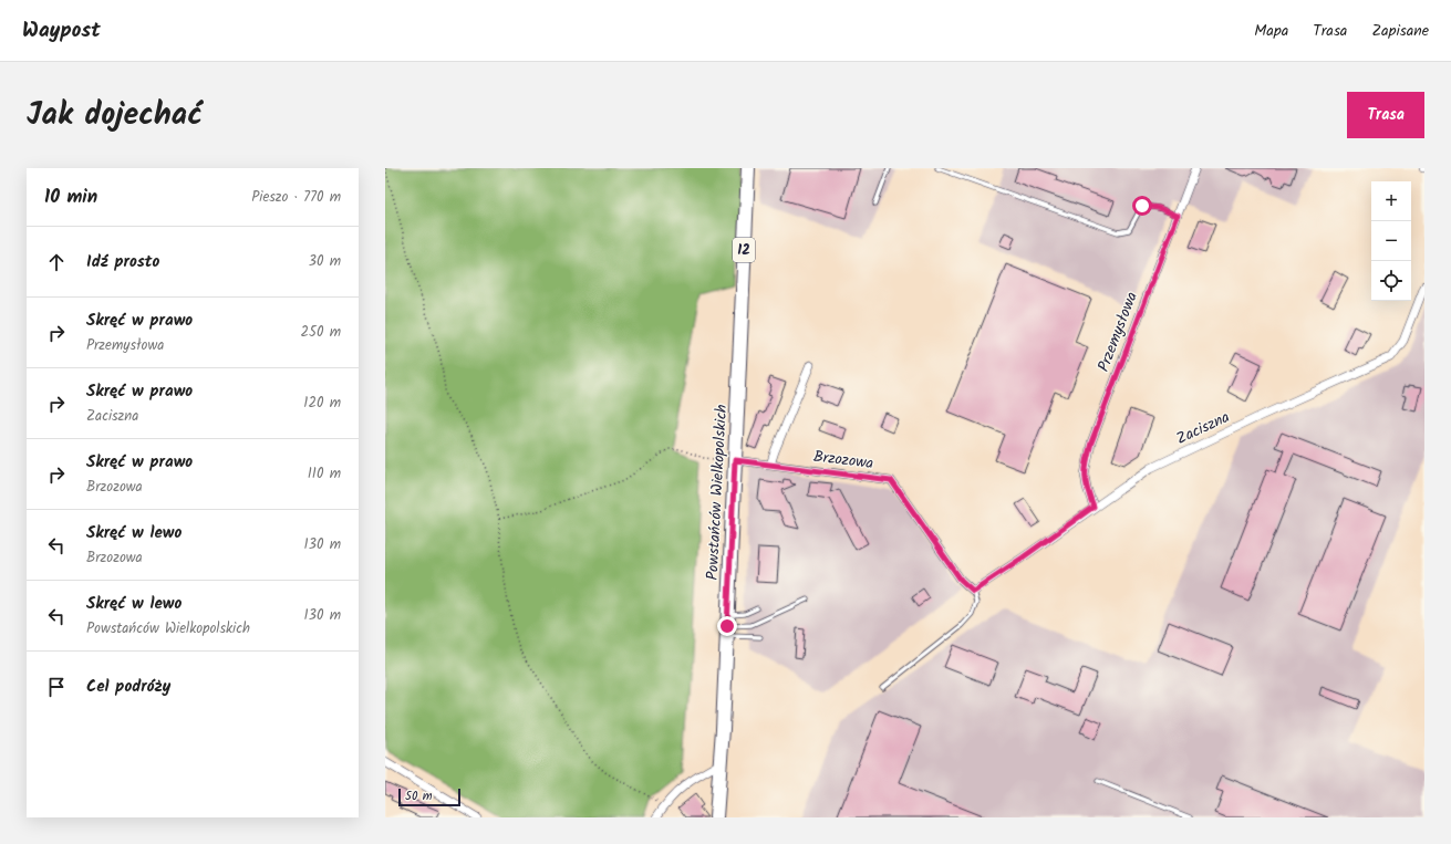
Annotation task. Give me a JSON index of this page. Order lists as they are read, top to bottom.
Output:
{
  "streets": {
    "main road": ["12", "Powstańców Wielkopolskich"],
    "street": ["Przemysłowa", "Zaciszna", "Brzozowa"]
  },
  "crossings": [
    ["Przemysłowa", "Zaciszna"],
    ["Zaciszna", "Brzozowa"],
    ["Brzozowa", "Powstańców Wielkopolskich"]
  ],
  "scale_bar": "50 m",
  "page": {
    "header": "Waypost",
    "nav": ["Mapa", "Trasa", "Zapisane"],
    "title": "Jak dojechać",
    "buttons": "Trasa",
    "heading": ["10 min", "Pieszo · 770 m"],
    "map_buttons": ["+", "−"],
    "list": [
      ["Idź prosto", "30 m"],
      ["Skręć w prawo", "Przemysłowa", "250 m"],
      ["Skręć w prawo", "Zaciszna", "120 m"],
      ["Skręć w prawo", "Brzozowa", "110 m"],
      ["Skręć w lewo", "Brzozowa", "130 m"],
      ["Skręć w lewo", "Powstańców Wielkopolskich", "130 m"],
      "Cel podróży"
    ],
    "scale": "50 m"
  }
}
